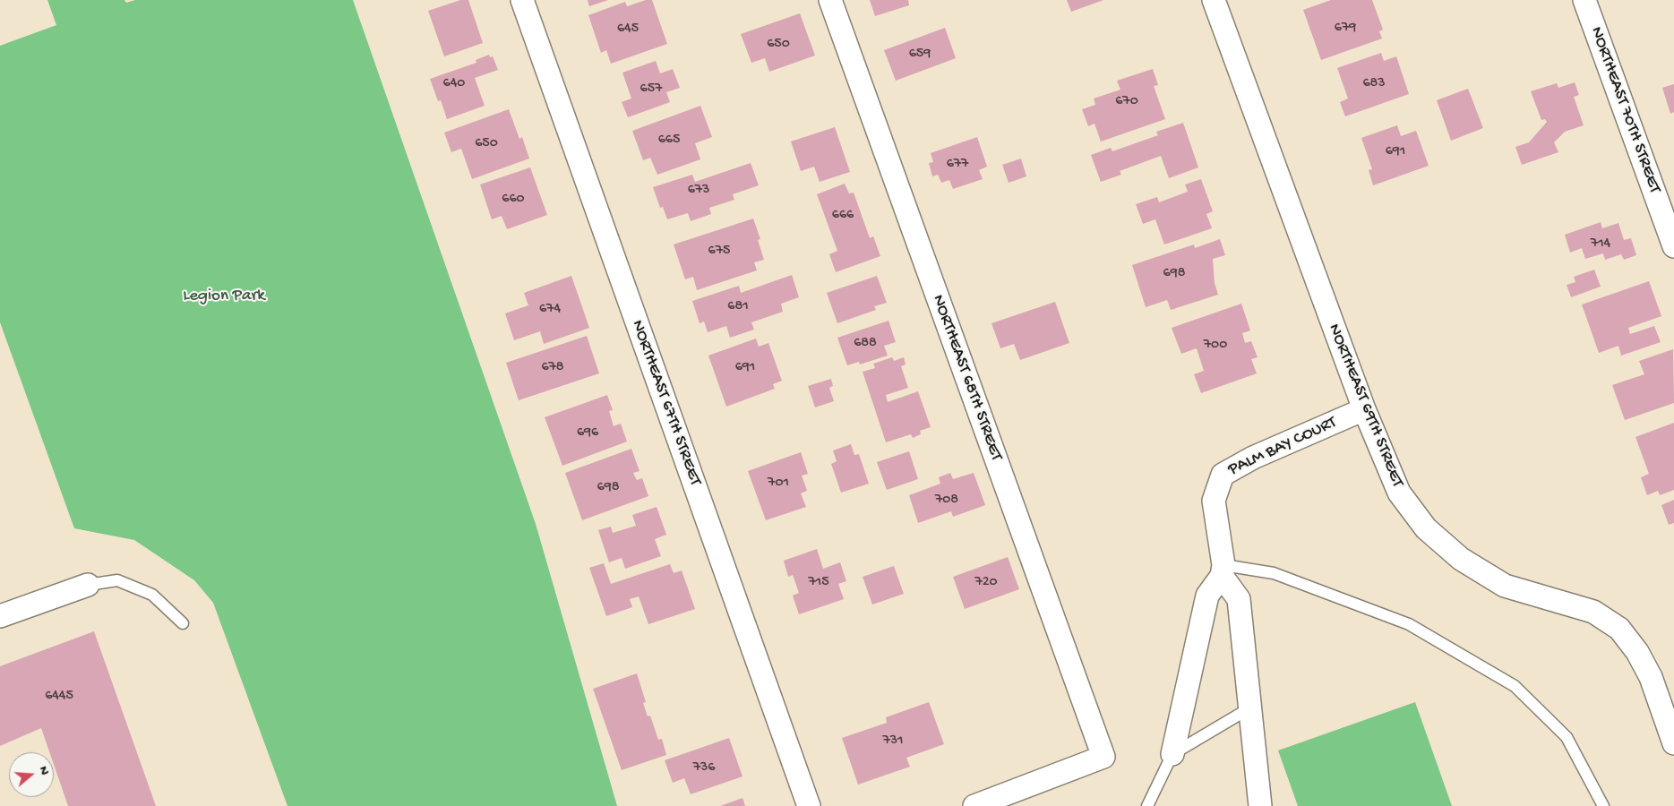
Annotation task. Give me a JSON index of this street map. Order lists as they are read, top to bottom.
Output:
{
  "streets": {
    "street": [
      "NORTHEAST 70TH STREET",
      "NORTHEAST 68TH STREET",
      "NORTHEAST 67TH STREET",
      "NORTHEAST 69TH STREET",
      "PALM BAY COURT"
    ]
  },
  "crossings": [
    ["NORTHEAST 69TH STREET", "PALM BAY COURT"]
  ],
  "parks": ["Legion Park"],
  "house_numbers": [
    "679",
    "645",
    "650",
    "659",
    "640",
    "683",
    "657",
    "670",
    "665",
    "650",
    "691",
    "677",
    "673",
    "660",
    "666",
    "714",
    "675",
    "698",
    "681",
    "674",
    "688",
    "700",
    "678",
    "691",
    "696",
    "701",
    "698",
    "708",
    "715",
    "720",
    "6445",
    "731",
    "736"
  ],
  "north": "right"
}
